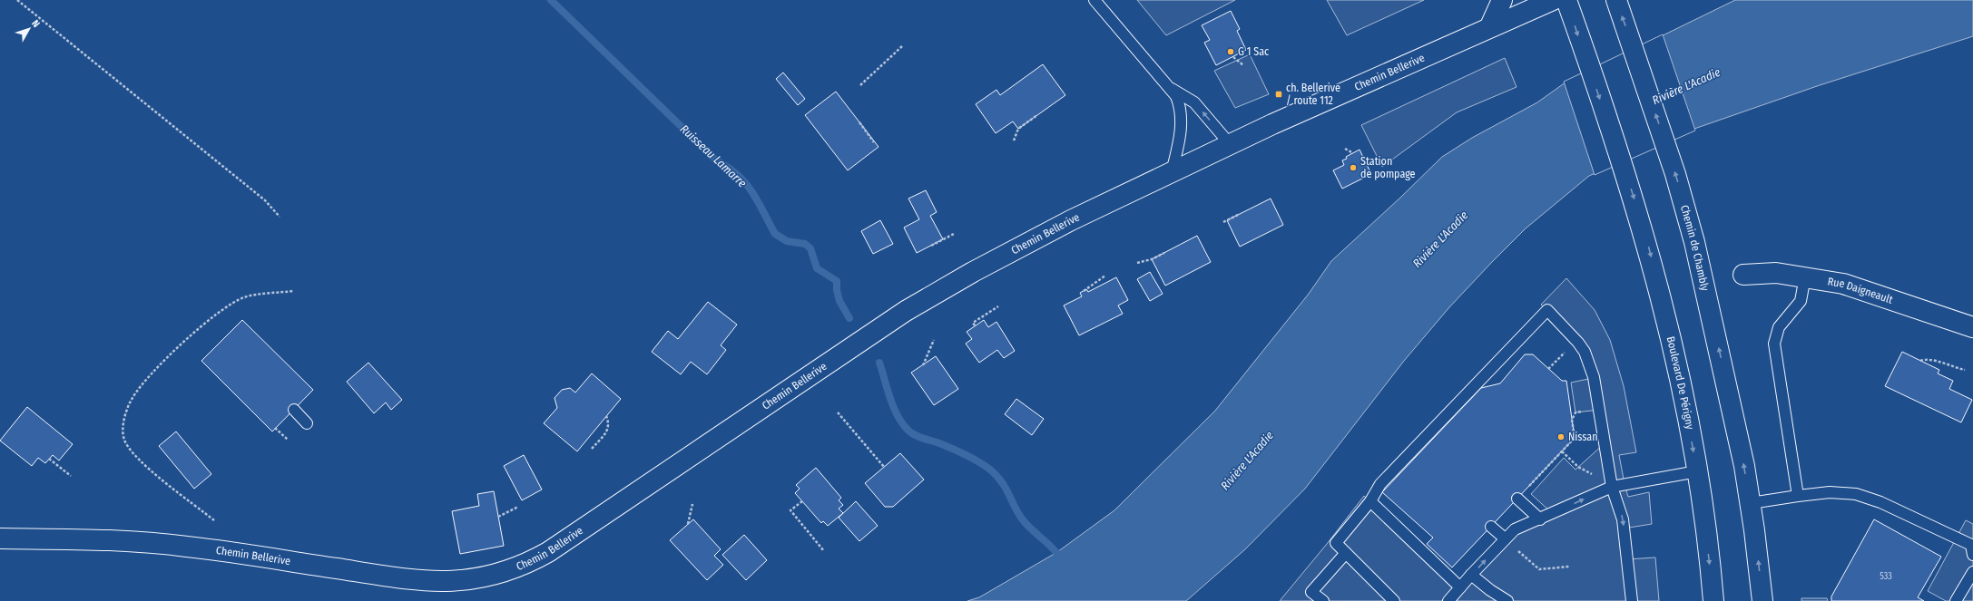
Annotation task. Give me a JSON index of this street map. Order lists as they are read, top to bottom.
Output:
{
  "streets": {
    "street": [
      "Chemin Bellerive",
      "Chemin de Chambly",
      "Rue Daigneault",
      "Boulevard De Périgny"
    ]
  },
  "one_way": ["Chemin de Chambly", "Boulevard De Périgny"],
  "water": ["Rivière L'Acadie", "Ruisseau Lamarre"],
  "places": {
    "other": ["G 1 Sac", "Station de pompage", "Nissan"],
    "transit": ["ch. Bellerive / route 112"]
  },
  "house_numbers": ["533"],
  "north": "top right"
}
